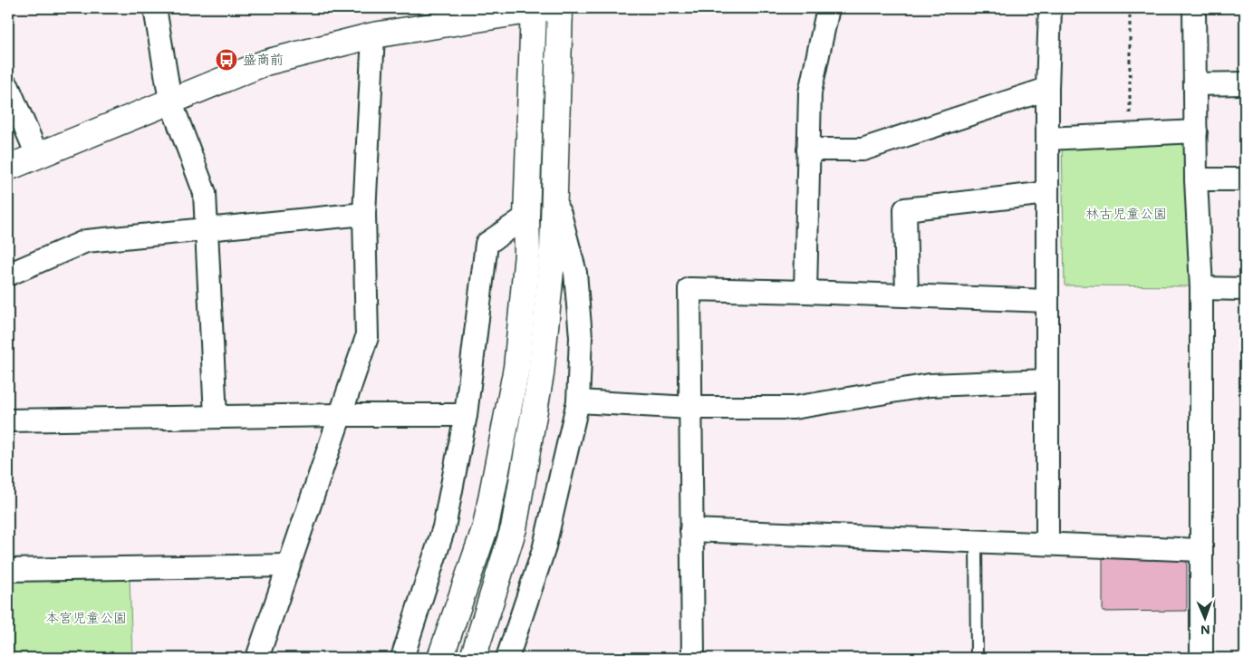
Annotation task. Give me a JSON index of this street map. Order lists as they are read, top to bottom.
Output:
{
  "parks": ["林古児童公園", "本宮児童公園"],
  "places": {
    "bus stop": ["盛商前"]
  },
  "north": "bottom"
}
